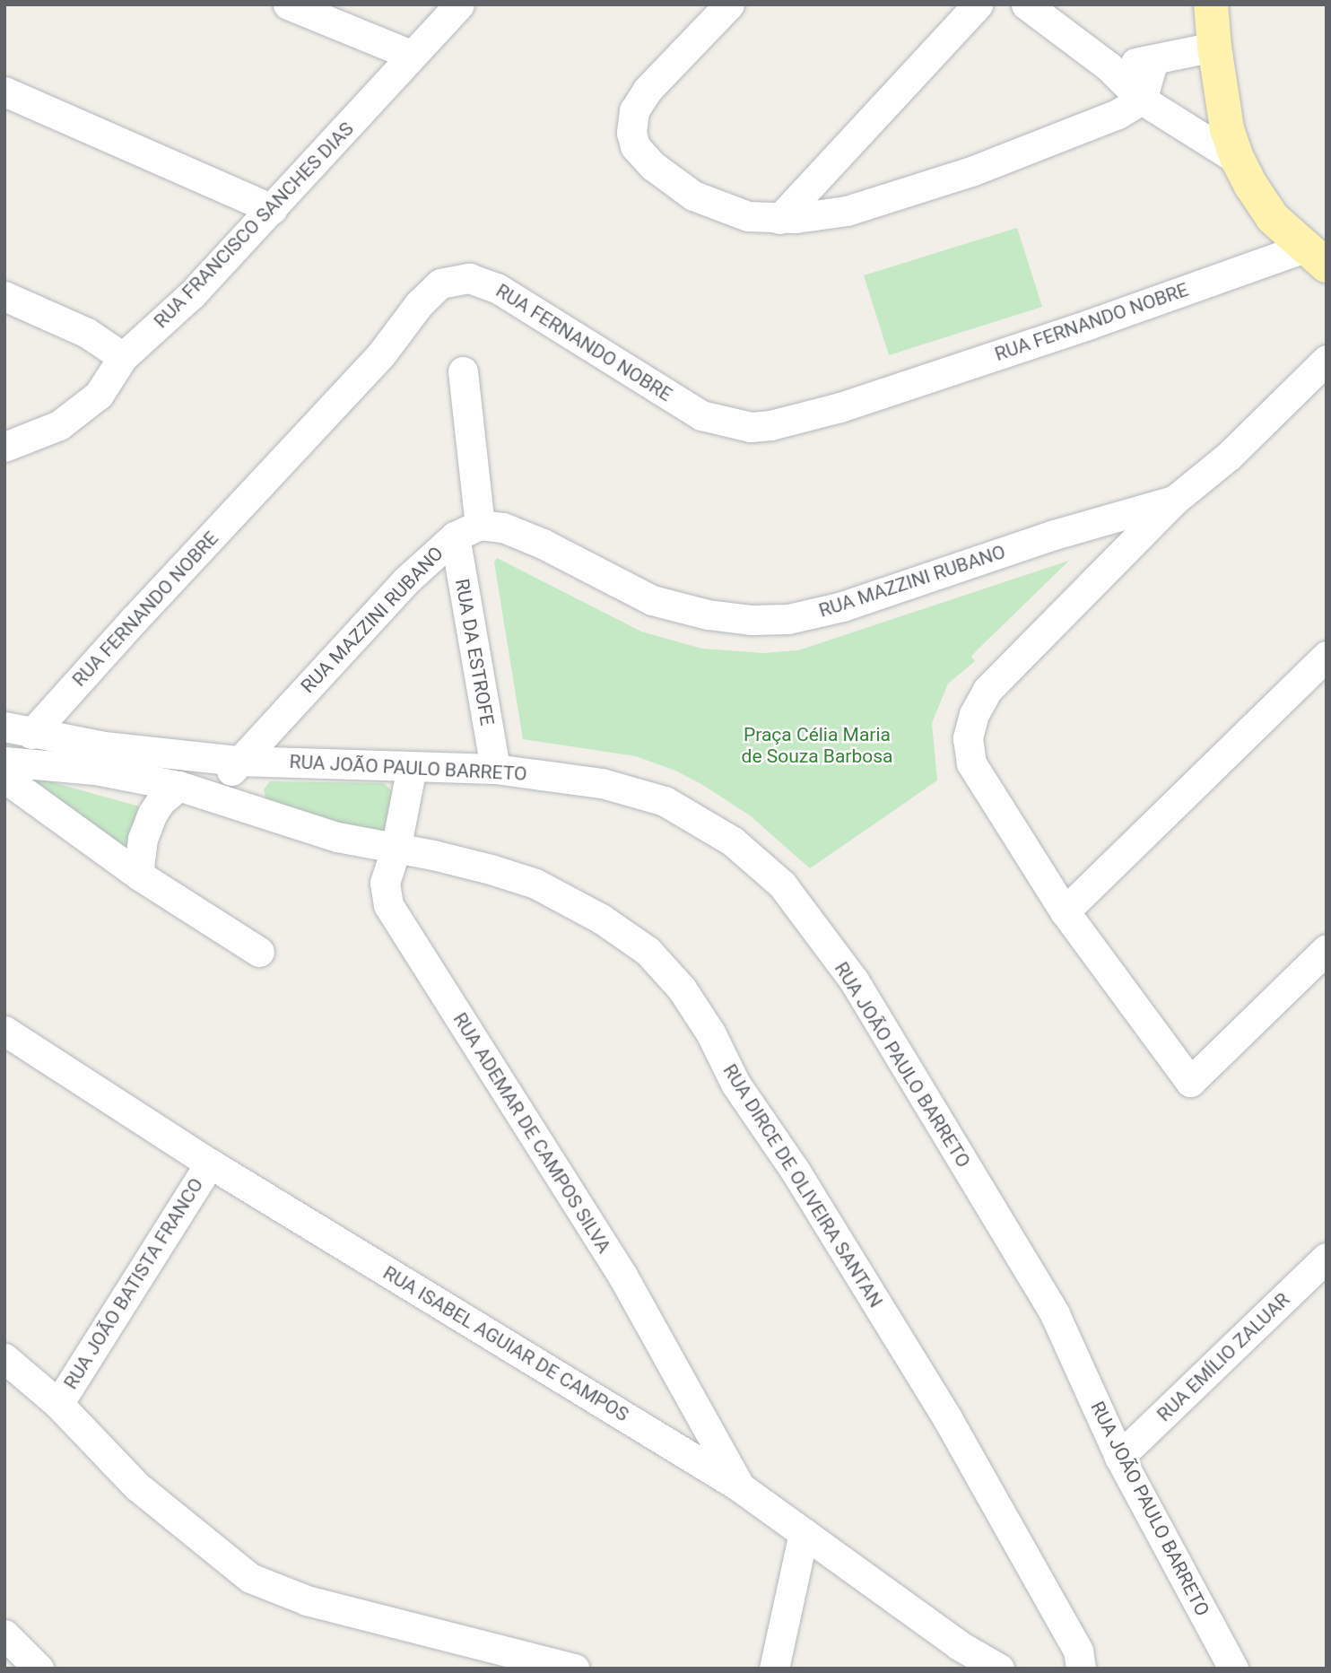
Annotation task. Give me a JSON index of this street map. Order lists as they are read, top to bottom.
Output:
{
  "streets": {
    "street": [
      "RUA FRANCISCO SANCHES DIAS",
      "RUA FERNANDO NOBRE",
      "RUA MAZZINI RUBANO",
      "RUA DA ESTROFE",
      "RUA JOÃO PAULO BARRETO",
      "RUA ADEMAR DE CAMPOS SILVA",
      "RUA DIRCE DE OLIVEIRA SANTAN",
      "RUA JOÃO BATISTA FRANCO",
      "RUA ISABEL AGUIAR DE CAMPOS",
      "RUA EMÍLIO ZALUAR"
    ]
  },
  "crossings": [
    ["RUA FERNANDO NOBRE", "RUA JOÃO PAULO BARRETO"],
    ["RUA MAZZINI RUBANO", "RUA DA ESTROFE"],
    ["RUA MAZZINI RUBANO", "RUA JOÃO PAULO BARRETO"],
    ["RUA DA ESTROFE", "RUA JOÃO PAULO BARRETO"],
    ["RUA JOÃO PAULO BARRETO", "RUA ADEMAR DE CAMPOS SILVA"],
    ["RUA JOÃO PAULO BARRETO", "RUA EMÍLIO ZALUAR"],
    ["RUA ADEMAR DE CAMPOS SILVA", "RUA DIRCE DE OLIVEIRA SANTAN"],
    ["RUA ADEMAR DE CAMPOS SILVA", "RUA ISABEL AGUIAR DE CAMPOS"],
    ["RUA JOÃO BATISTA FRANCO", "RUA ISABEL AGUIAR DE CAMPOS"]
  ],
  "parks": ["Praça Célia Maria de Souza Barbosa"]
}
